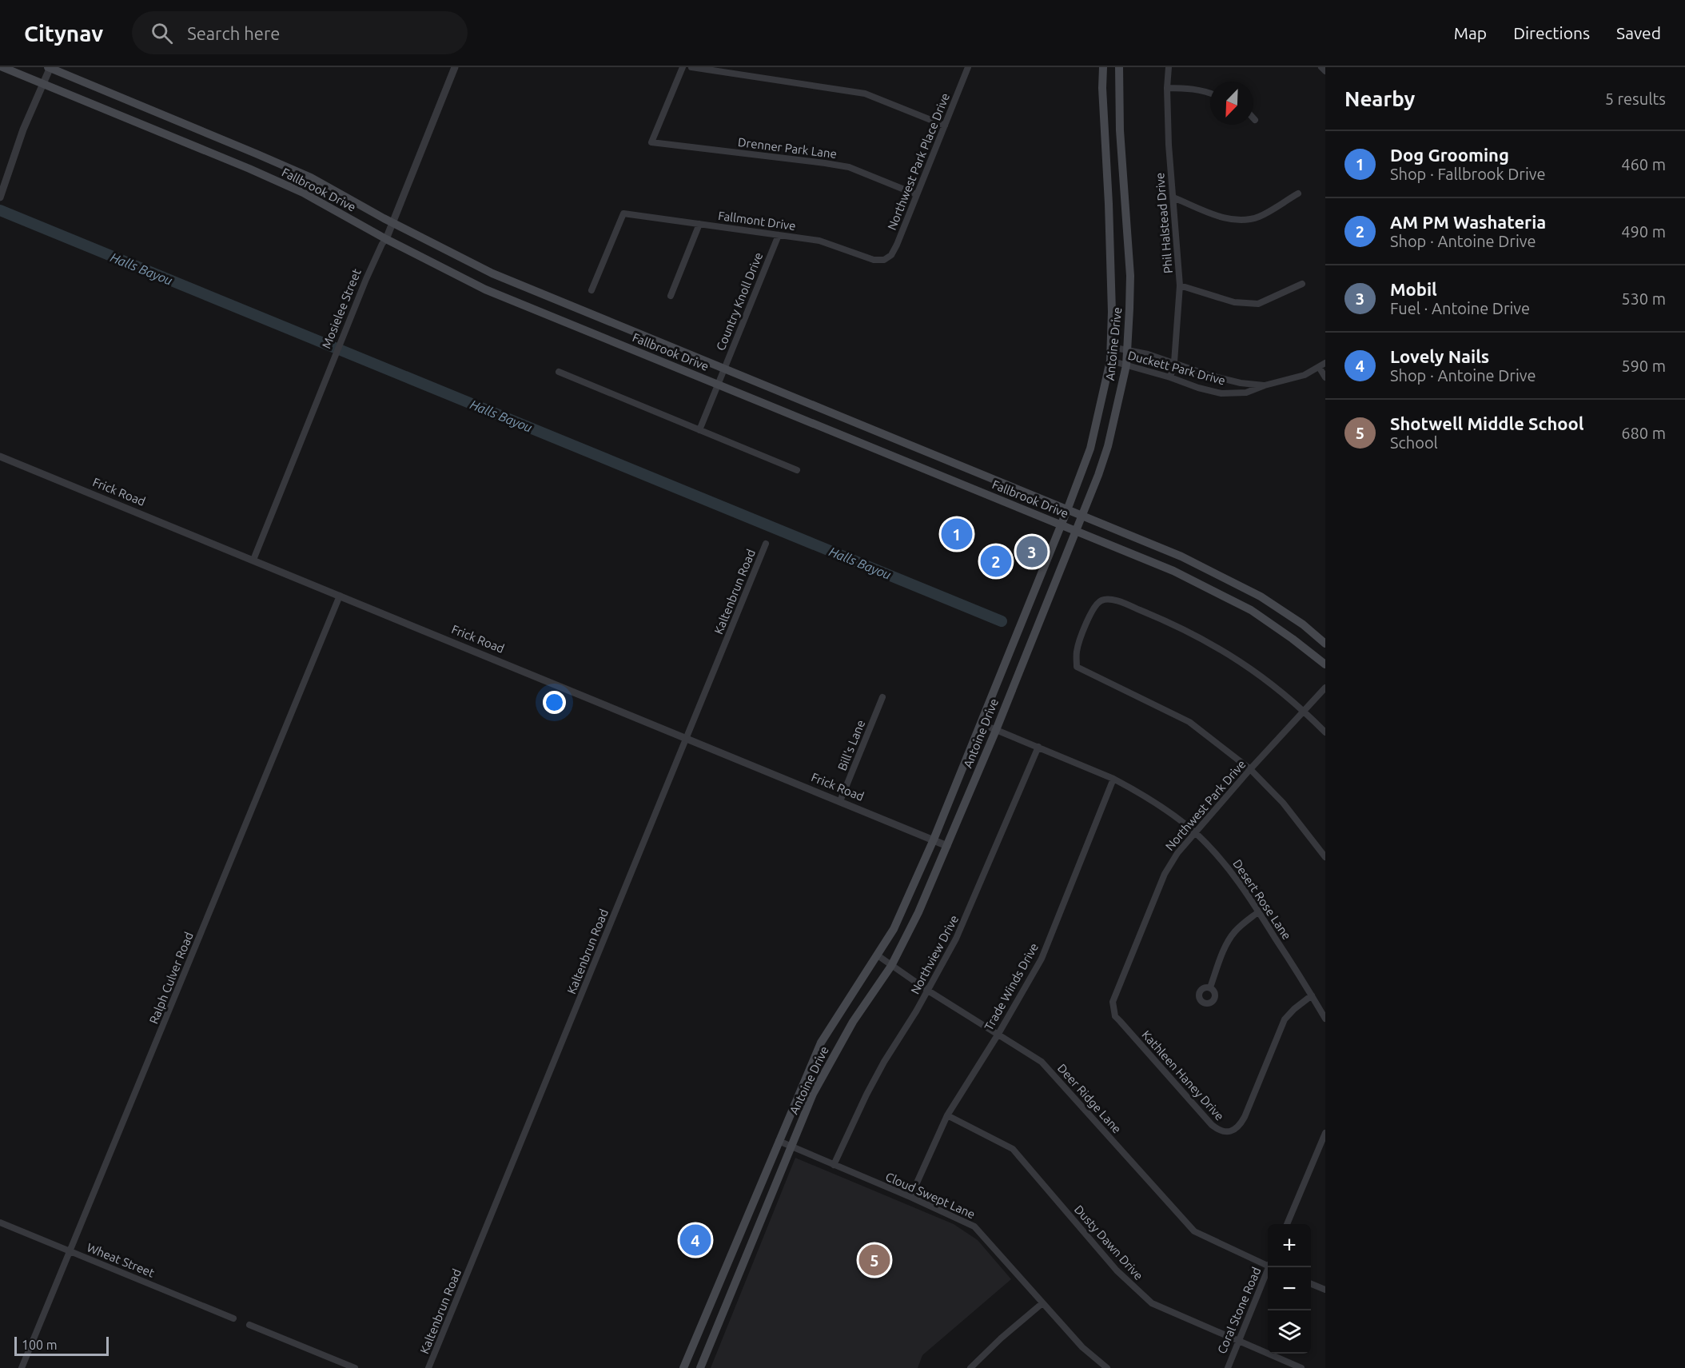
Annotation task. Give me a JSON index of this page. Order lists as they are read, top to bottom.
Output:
{
  "streets": {
    "main road": ["Fallbrook Drive", "Antoine Drive"],
    "street": [
      "Drenner Park Lane",
      "Northwest Park Place Drive",
      "Fallmont Drive",
      "Phil Halstead Drive",
      "Country Knoll Drive",
      "Mosielee Street",
      "Duckett Park Drive",
      "Frick Road",
      "Kaltenbrun Road",
      "Bill's Lane",
      "Northwest Park Drive",
      "Desert Rose Lane",
      "Northview Drive",
      "Ralph Culver Road",
      "Trade Winds Drive",
      "Kathleen Haney Drive",
      "Deer Ridge Lane",
      "Cloud Swept Lane",
      "Dusty Dawn Drive",
      "Wheat Street",
      "Coral Stone Road"
    ]
  },
  "crossings": [
    ["Drenner Park Lane", "Northwest Park Place Drive"],
    ["Northwest Park Place Drive", "Fallmont Drive"],
    ["Fallbrook Drive", "Country Knoll Drive"],
    ["Fallbrook Drive", "Mosielee Street"],
    ["Fallbrook Drive", "Antoine Drive"],
    ["Fallmont Drive", "Country Knoll Drive"],
    ["Phil Halstead Drive", "Duckett Park Drive"],
    ["Mosielee Street", "Frick Road"],
    ["Antoine Drive", "Duckett Park Drive"],
    ["Antoine Drive", "Frick Road"],
    ["Antoine Drive", "Desert Rose Lane"],
    ["Antoine Drive", "Deer Ridge Lane"],
    ["Antoine Drive", "Cloud Swept Lane"],
    ["Frick Road", "Kaltenbrun Road"],
    ["Frick Road", "Bill's Lane"],
    ["Frick Road", "Ralph Culver Road"],
    ["Northwest Park Drive", "Desert Rose Lane"],
    ["Northwest Park Drive", "Kathleen Haney Drive"],
    ["Desert Rose Lane", "Northview Drive"],
    ["Desert Rose Lane", "Trade Winds Drive"],
    ["Desert Rose Lane", "Kathleen Haney Drive"],
    ["Northview Drive", "Deer Ridge Lane"],
    ["Northview Drive", "Cloud Swept Lane"],
    ["Ralph Culver Road", "Wheat Street"],
    ["Trade Winds Drive", "Deer Ridge Lane"],
    ["Trade Winds Drive", "Cloud Swept Lane"],
    ["Trade Winds Drive", "Dusty Dawn Drive"],
    ["Dusty Dawn Drive", "Coral Stone Road"]
  ],
  "water": ["Halls Bayou"],
  "scale_bar": "100 m",
  "north": "bottom left",
  "page": {
    "header": "Citynav",
    "search": "Search here",
    "nav": ["Map", "Directions", "Saved"],
    "heading": ["Nearby", "5 results"],
    "list": [
      {
        "mark": "1",
        "name": "Dog Grooming",
        "note": "Shop · Fallbrook Drive",
        "value": "460 m"
      },
      {
        "mark": "2",
        "name": "AM PM Washateria",
        "note": "Shop · Antoine Drive",
        "value": "490 m"
      },
      {
        "mark": "3",
        "name": "Mobil",
        "note": "Fuel · Antoine Drive",
        "value": "530 m"
      },
      {
        "mark": "4",
        "name": "Lovely Nails",
        "note": "Shop · Antoine Drive",
        "value": "590 m"
      },
      {
        "mark": "5",
        "name": "Shotwell Middle School",
        "note": "School",
        "value": "680 m"
      }
    ],
    "pins": [
      "1",
      "3",
      "2",
      "4",
      "5"
    ],
    "map_buttons": ["+", "−"],
    "scale": "100 m"
  }
}
